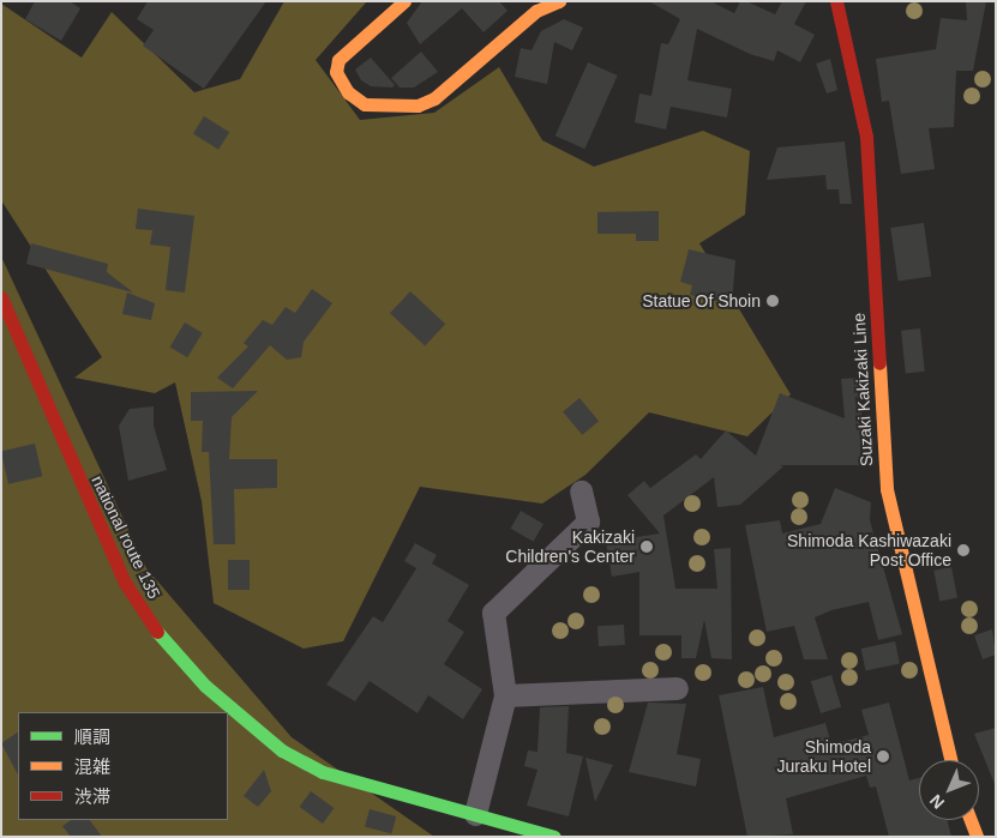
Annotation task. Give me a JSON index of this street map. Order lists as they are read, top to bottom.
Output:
{
  "streets": {
    "main road": ["Suzaki Kakizaki Line", "national route 135"]
  },
  "places": [
    "Statue Of Shoin",
    "Kakizaki Children's Center",
    "Shimoda Kashiwazaki Post Office",
    "Shimoda Juraku Hotel"
  ],
  "legend": ["順調", "混雑", "渋滞"],
  "north": "bottom left"
}
